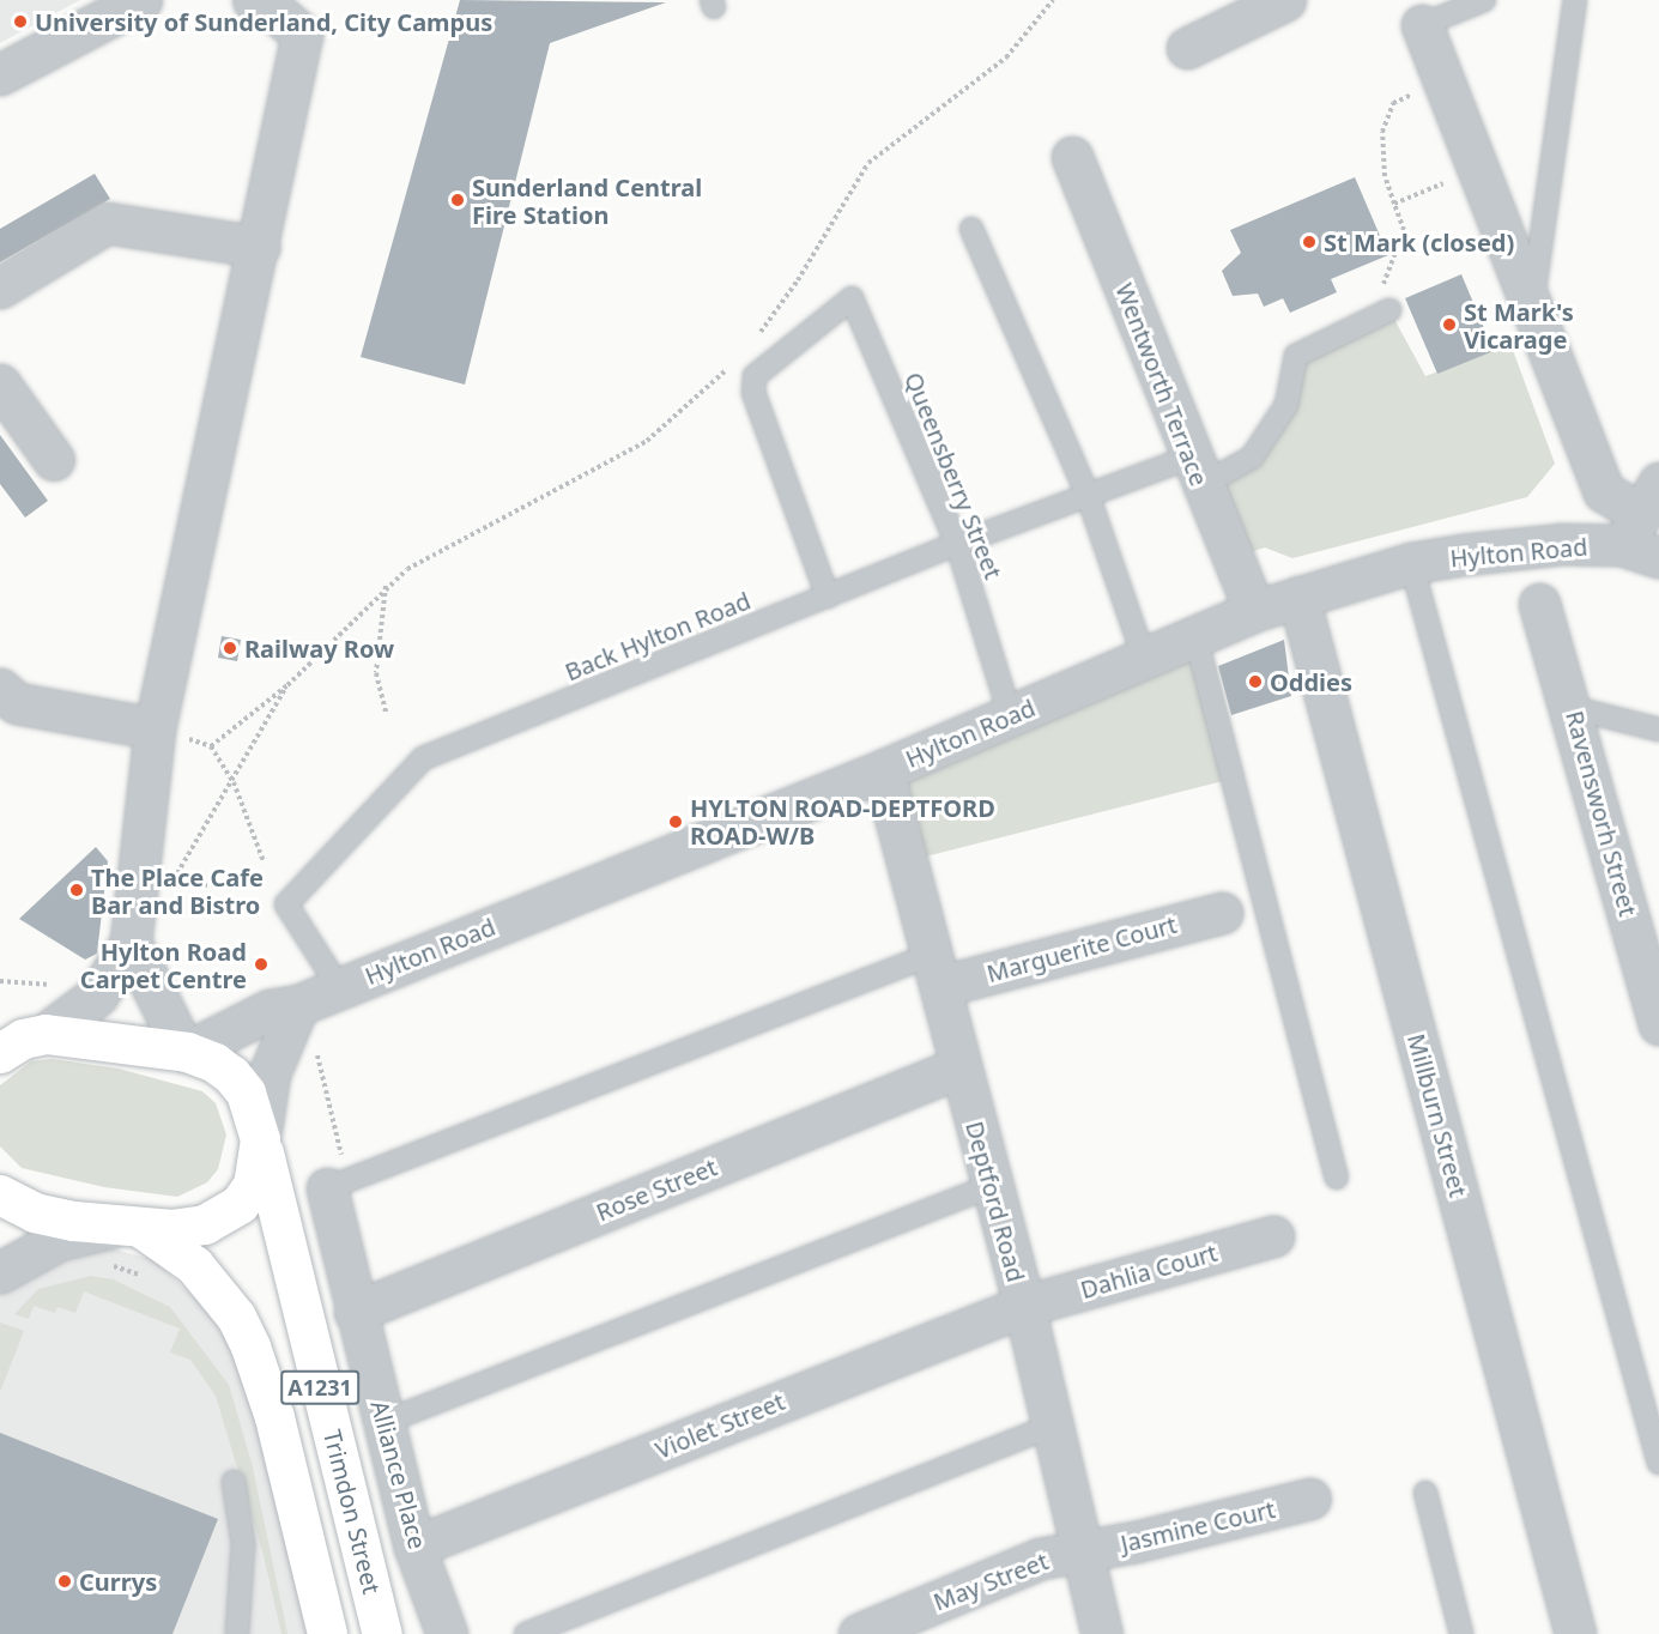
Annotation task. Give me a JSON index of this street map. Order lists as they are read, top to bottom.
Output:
{
  "streets": {
    "highway": ["A1231", "Trimdon Street"],
    "street": [
      "Wentworth Terrace",
      "Hylton Road",
      "Ravensworh Street",
      "Marguerite Court",
      "Millburn Street",
      "Rose Street",
      "Deptford Road",
      "Dahlia Court",
      "Violet Street",
      "Alliance Place",
      "Jasmine Court",
      "May Street"
    ],
    "lane": ["Queensberry Street", "Back Hylton Road"]
  },
  "crossings": [
    ["Wentworth Terrace", "Hylton Road"],
    ["Wentworth Terrace", "Back Hylton Road"],
    ["Queensberry Street", "Hylton Road"],
    ["Queensberry Street", "Back Hylton Road"],
    ["Hylton Road", "Back Hylton Road"],
    ["Hylton Road", "Millburn Street"],
    ["Hylton Road", "Deptford Road"],
    ["Hylton Road", "Trimdon Street"],
    ["Marguerite Court", "Deptford Road"],
    ["Rose Street", "Deptford Road"],
    ["Rose Street", "Alliance Place"],
    ["Deptford Road", "Dahlia Court"],
    ["Deptford Road", "Violet Street"],
    ["Deptford Road", "Jasmine Court"],
    ["Deptford Road", "May Street"],
    ["Dahlia Court", "Violet Street"],
    ["Violet Street", "Alliance Place"],
    ["Jasmine Court", "May Street"]
  ],
  "places": [
    "University of Sunderland, City Campus",
    "Sunderland Central Fire Station",
    "St Mark (closed)",
    "St Mark's Vicarage",
    "Railway Row",
    "Oddies",
    "HYLTON ROAD-DEPTFORD ROAD-W/B",
    "The Place Cafe Bar and Bistro",
    "Hylton Road Carpet Centre",
    "Currys"
  ]
}
